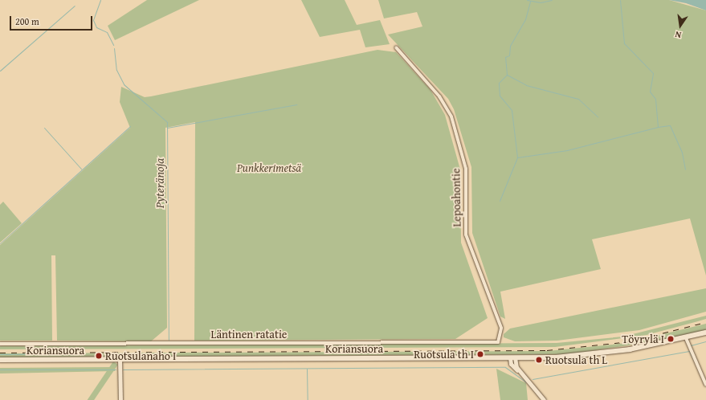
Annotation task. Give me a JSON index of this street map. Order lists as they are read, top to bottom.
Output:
{
  "streets": {
    "main road": ["Koriansuora"],
    "street": ["Lepoahontie", "Läntinen ratatie"]
  },
  "crossings": [
    ["Lepoahontie", "Läntinen ratatie"]
  ],
  "water": ["Pyteränoja"],
  "parks": ["Punkkerimetsä"],
  "places": [
    "Töyrylä I",
    "Ruotsula th I",
    "Ruotsulanaho I",
    "Ruotsula th L"
  ],
  "scale_bar": "200 m",
  "north": "bottom"
}
